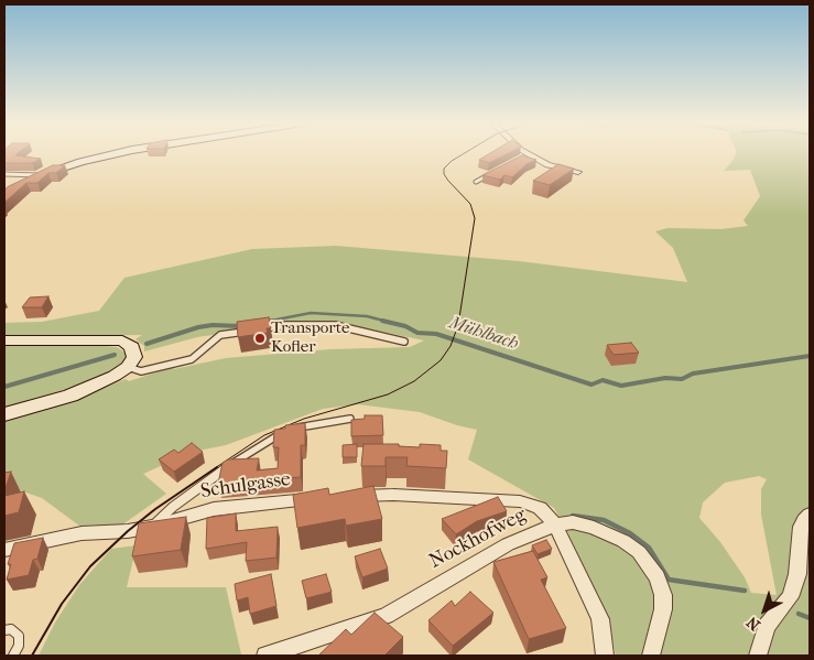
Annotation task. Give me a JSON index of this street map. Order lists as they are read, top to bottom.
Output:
{
  "streets": {
    "street": ["Schulgasse", "Nockhofweg"]
  },
  "water": ["Mühlbach"],
  "places": ["Transporte Kofler"],
  "north": "bottom left"
}
